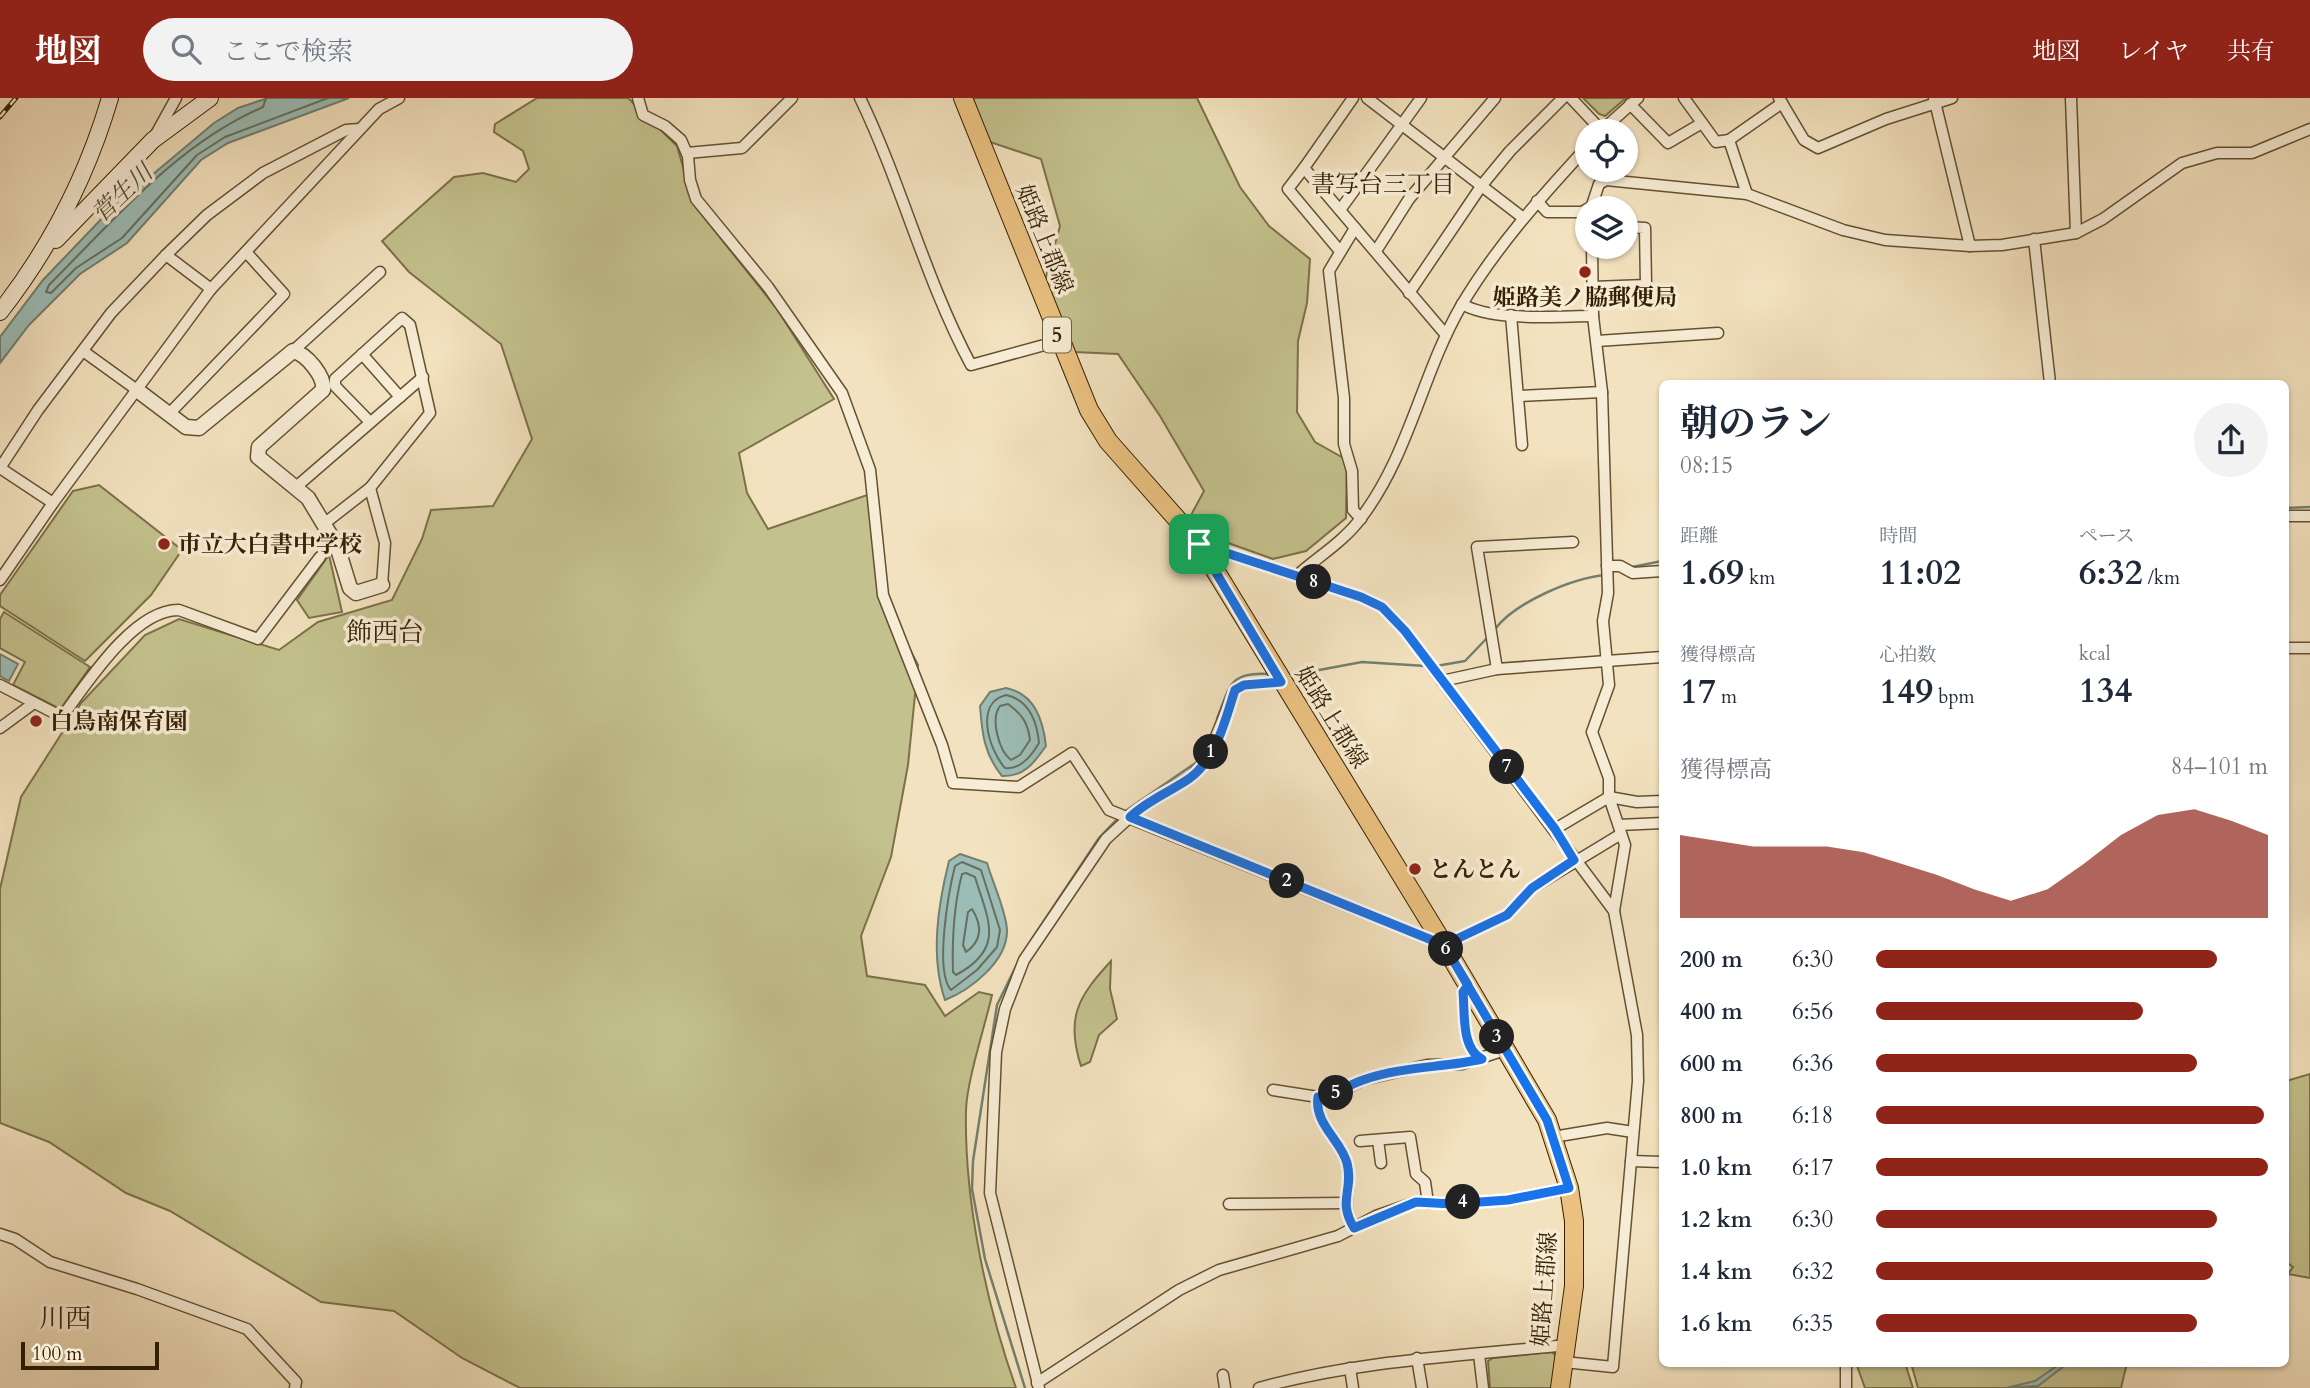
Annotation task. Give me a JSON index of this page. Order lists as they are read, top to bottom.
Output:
{
  "streets": {
    "main road": ["姫路上郡線", "5"]
  },
  "districts": ["書写台三丁目", "飾西台", "川西"],
  "water": ["菅生川"],
  "places": [
    "姫路美ノ脇郵便局",
    "市立大白書中学校",
    "白鳥南保育園",
    "とんとん"
  ],
  "scale_bar": "100 m",
  "page": {
    "header": "地図",
    "search": "ここで検索",
    "nav": ["地図", "レイヤ", "共有"],
    "heading": ["朝のラン", "08:15"],
    "stats": [
      ["距離", "1.69 km"],
      ["時間", "11:02"],
      ["ペース", "6:32 /km"],
      ["獲得標高", "17 m"],
      ["心拍数", "149 bpm"],
      ["kcal", "134"]
    ],
    "pins": [
      "8",
      "1",
      "7",
      "2",
      "6",
      "3",
      "5",
      "4"
    ],
    "chart": ["獲得標高", "84–101 m"],
    "list": [
      {
        "name": "200 m",
        "note": "6:30"
      },
      {
        "name": "400 m",
        "note": "6:56"
      },
      {
        "name": "600 m",
        "note": "6:36"
      },
      {
        "name": "800 m",
        "note": "6:18"
      },
      {
        "name": "1.0 km",
        "note": "6:17"
      },
      {
        "name": "1.2 km",
        "note": "6:30"
      },
      {
        "name": "1.4 km",
        "note": "6:32"
      },
      {
        "name": "1.6 km",
        "note": "6:35"
      }
    ],
    "scale": "100 m"
  }
}
